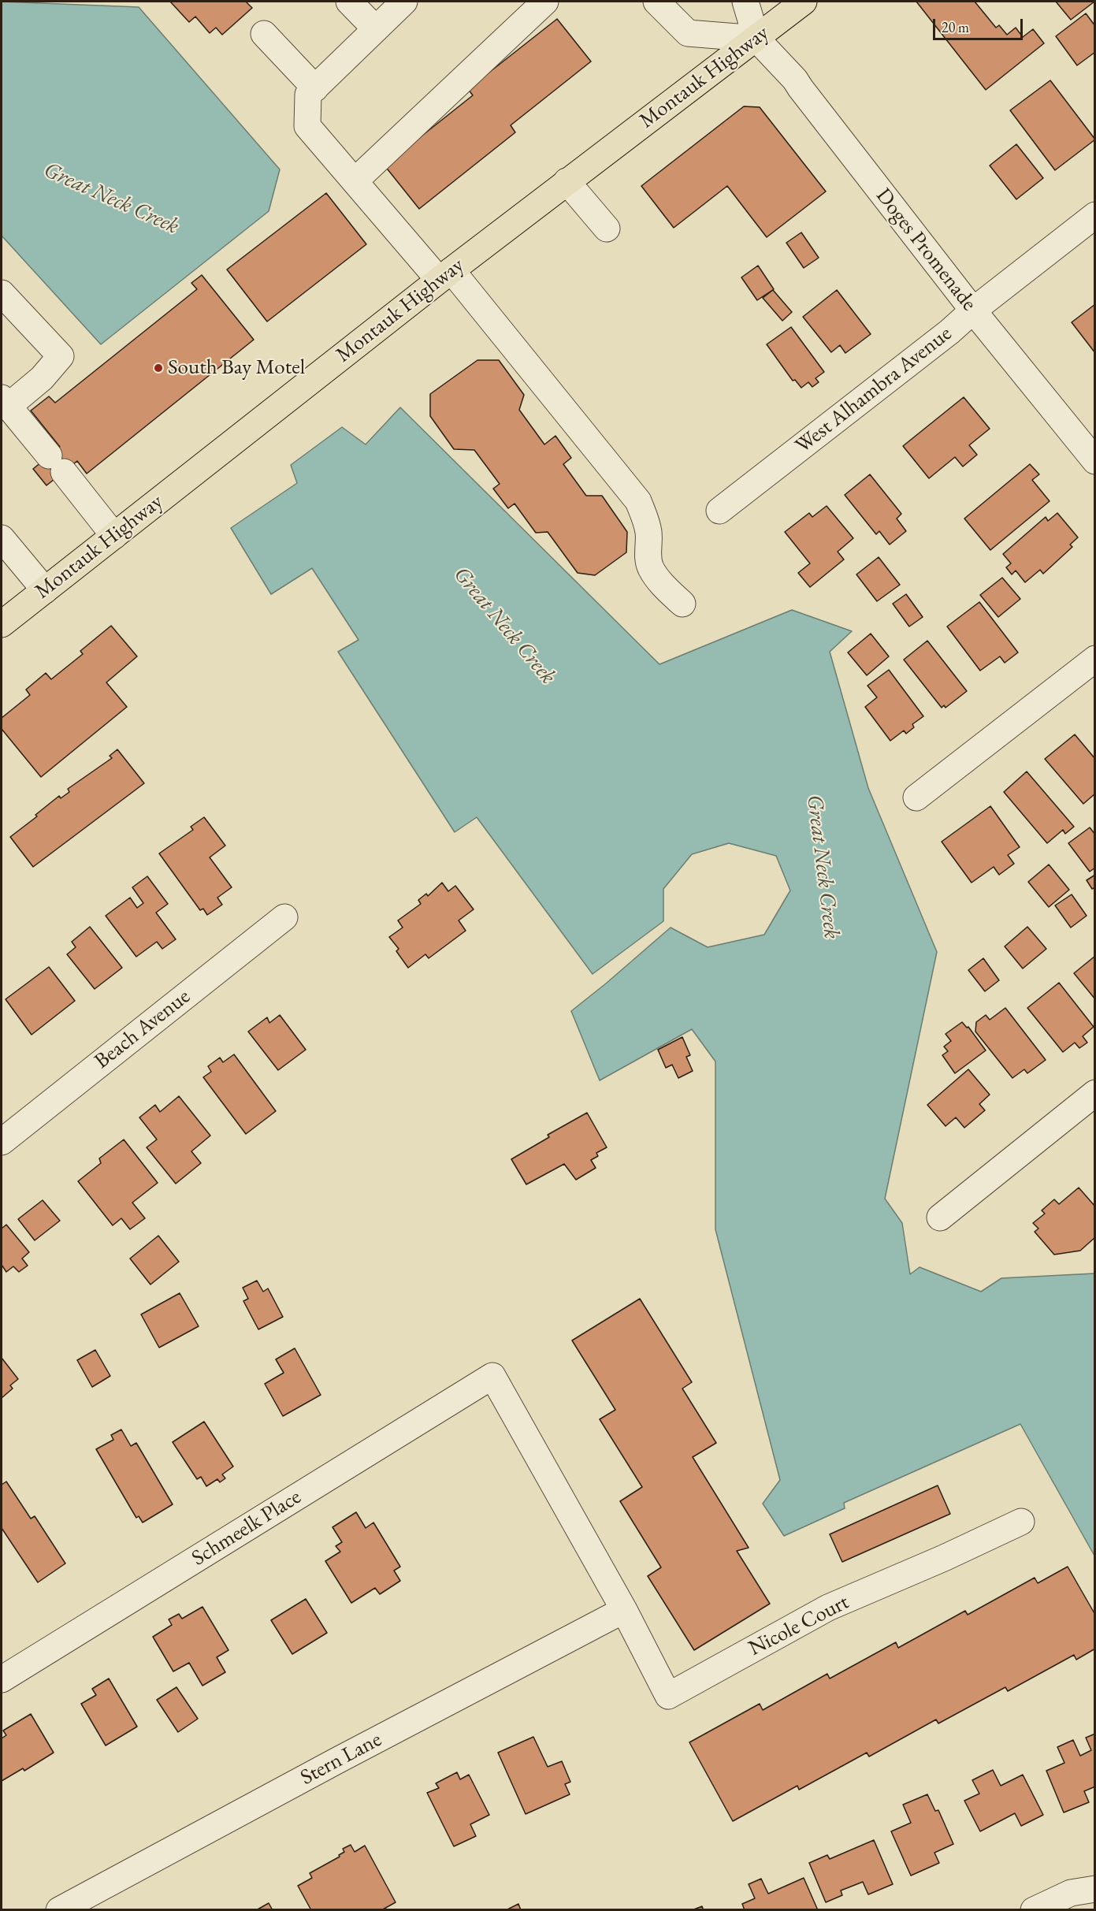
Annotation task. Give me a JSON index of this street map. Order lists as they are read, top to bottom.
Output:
{
  "streets": {
    "main road": ["Montauk Highway"],
    "street": [
      "Doges Promenade",
      "West Alhambra Avenue",
      "Beach Avenue",
      "Schmeelk Place",
      "Nicole Court",
      "Stern Lane"
    ]
  },
  "crossings": [
    ["Montauk Highway", "Doges Promenade"],
    ["Doges Promenade", "West Alhambra Avenue"],
    ["Schmeelk Place", "Nicole Court"],
    ["Schmeelk Place", "Stern Lane"],
    ["Nicole Court", "Stern Lane"]
  ],
  "water": ["Great Neck Creek"],
  "places": ["South Bay Motel"],
  "scale_bar": "20 m"
}
